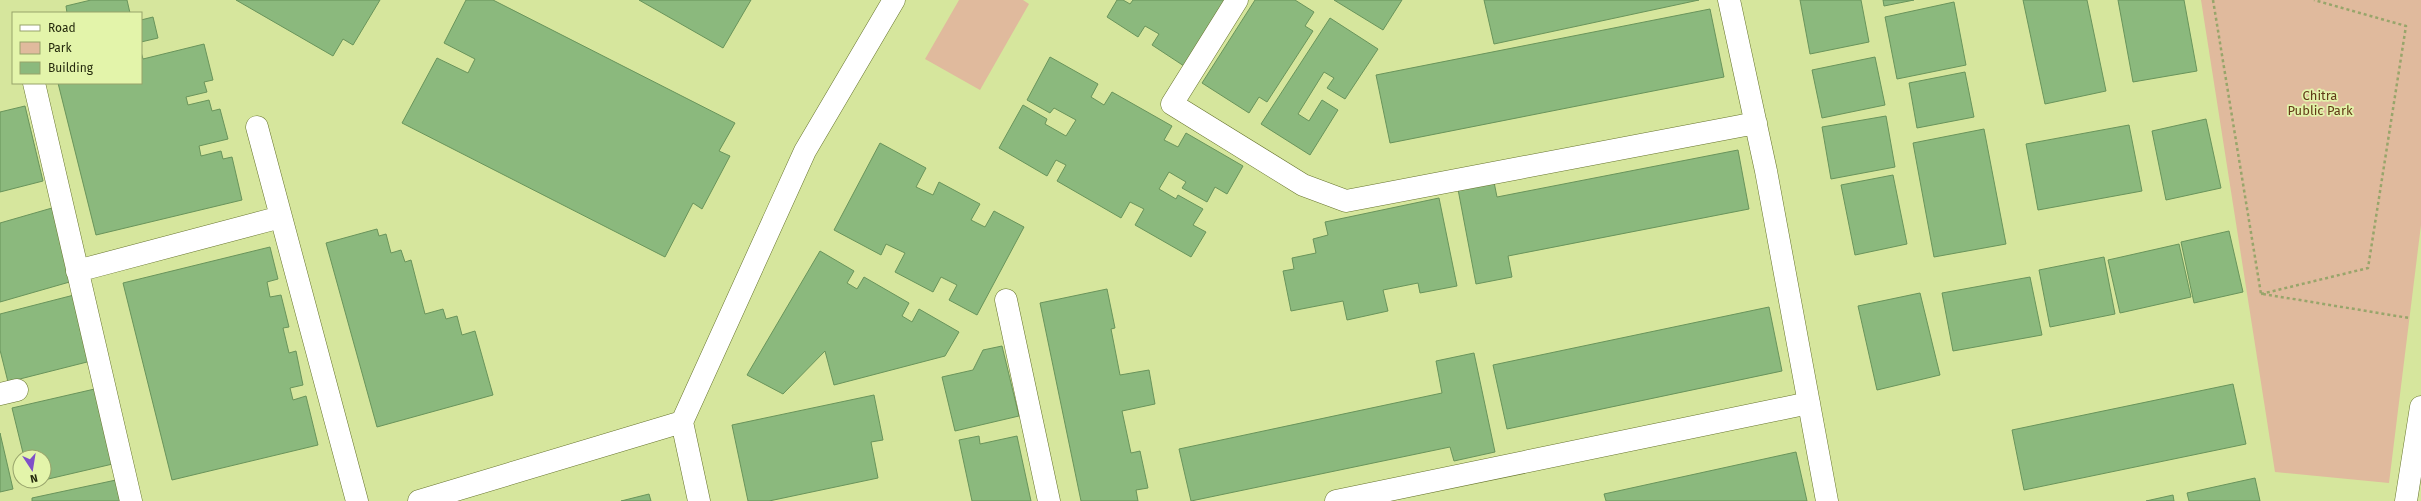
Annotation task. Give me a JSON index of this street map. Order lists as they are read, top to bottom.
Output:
{
  "parks": ["Chitra Public Park"],
  "legend": ["Road", "Park", "Building"],
  "north": "bottom"
}
